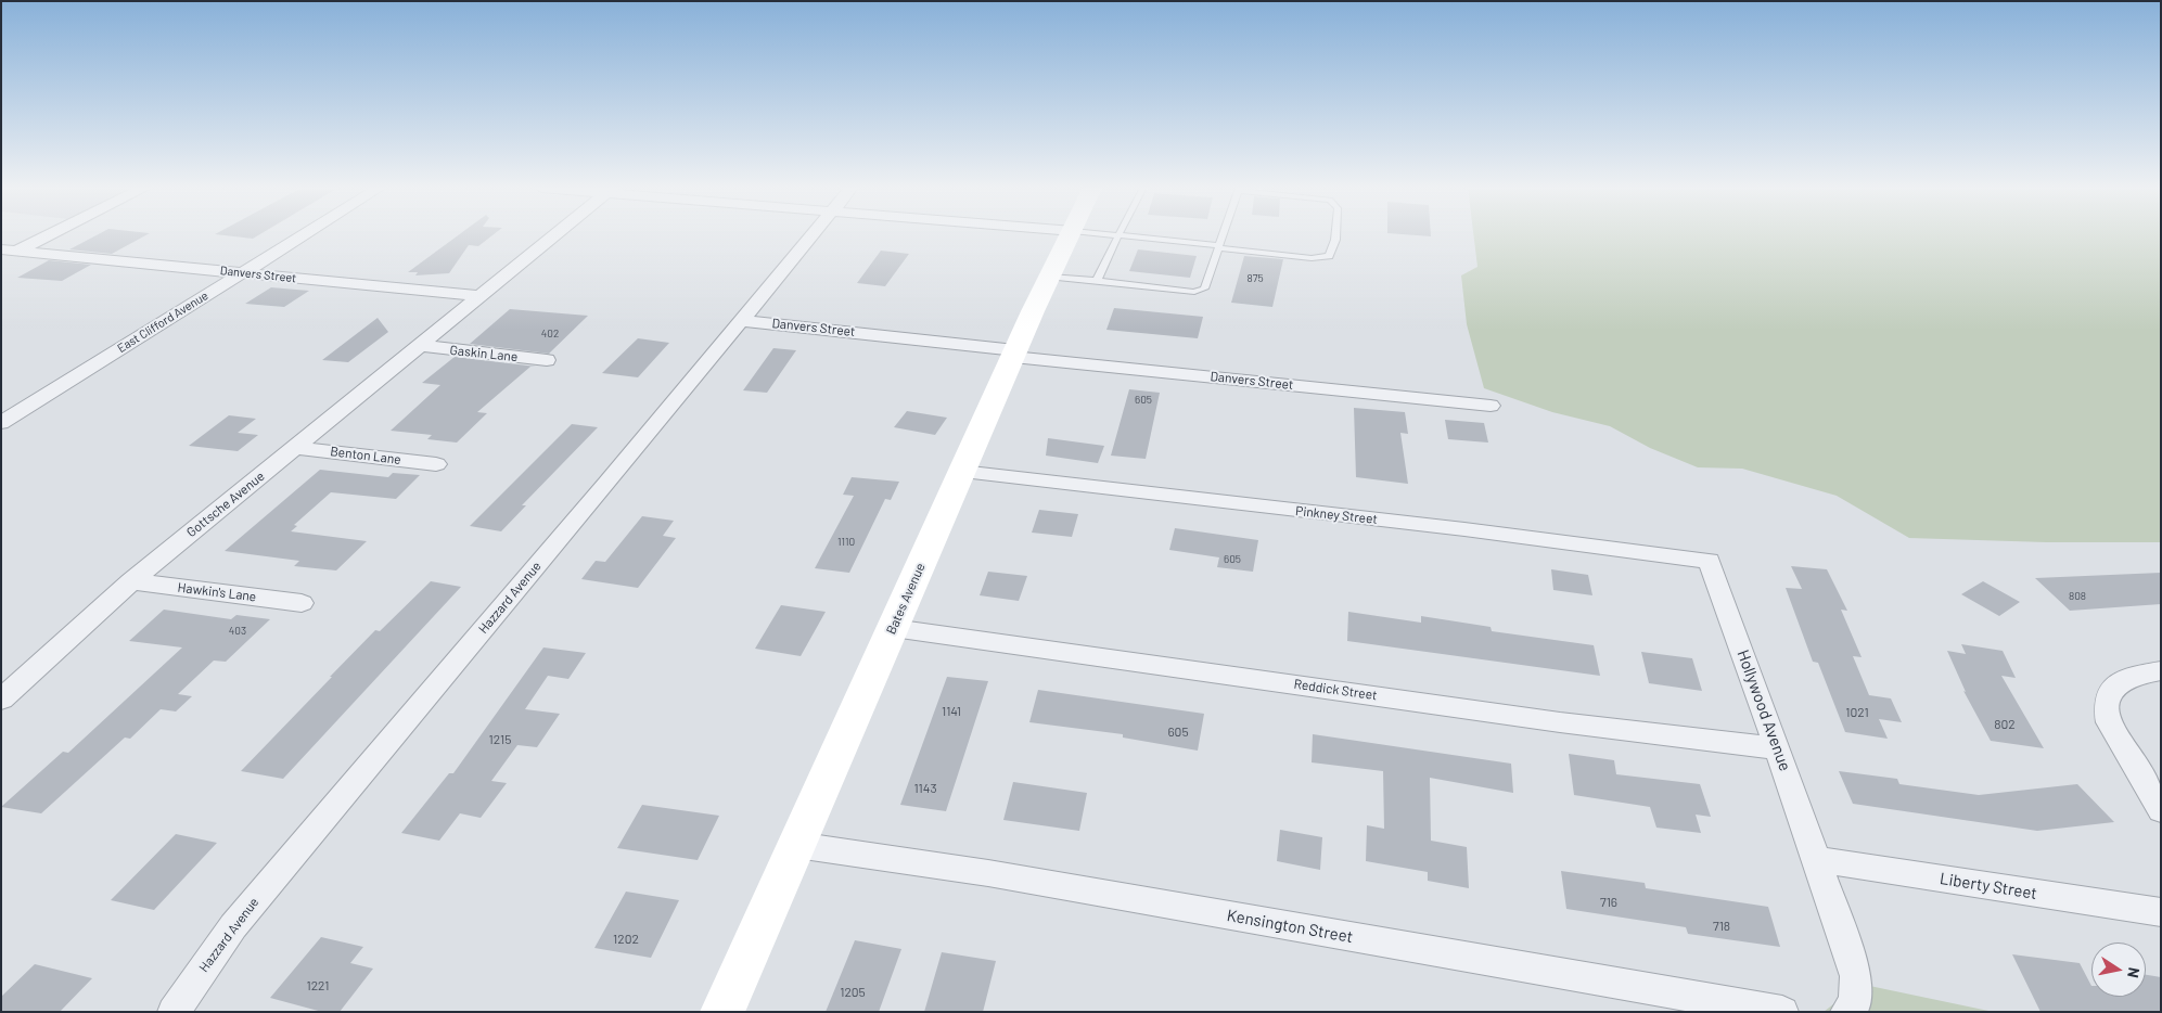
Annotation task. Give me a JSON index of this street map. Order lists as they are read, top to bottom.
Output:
{
  "streets": {
    "street": [
      "Danvers Street",
      "East Clifford Avenue",
      "Gaskin Lane",
      "Benton Lane",
      "Gottsche Avenue",
      "Pinkney Street",
      "Hawkin's Lane",
      "Hazzard Avenue",
      "Bates Avenue",
      "Reddick Street",
      "Hollywood Avenue",
      "Liberty Street",
      "Kensington Street"
    ]
  },
  "crossings": [
    ["Danvers Street", "East Clifford Avenue"],
    ["Danvers Street", "Gottsche Avenue"],
    ["Danvers Street", "Hazzard Avenue"],
    ["Danvers Street", "Bates Avenue"],
    ["Gaskin Lane", "Gottsche Avenue"],
    ["Benton Lane", "Gottsche Avenue"],
    ["Gottsche Avenue", "Hawkin's Lane"],
    ["Pinkney Street", "Bates Avenue"],
    ["Pinkney Street", "Hollywood Avenue"],
    ["Bates Avenue", "Reddick Street"],
    ["Bates Avenue", "Kensington Street"],
    ["Reddick Street", "Hollywood Avenue"],
    ["Hollywood Avenue", "Liberty Street"]
  ],
  "house_numbers": [
    "875",
    "402",
    "605",
    "1110",
    "605",
    "808",
    "403",
    "1141",
    "1021",
    "802",
    "605",
    "1215",
    "1143",
    "716",
    "718",
    "1202",
    "1221",
    "1205"
  ],
  "north": "right"
}
